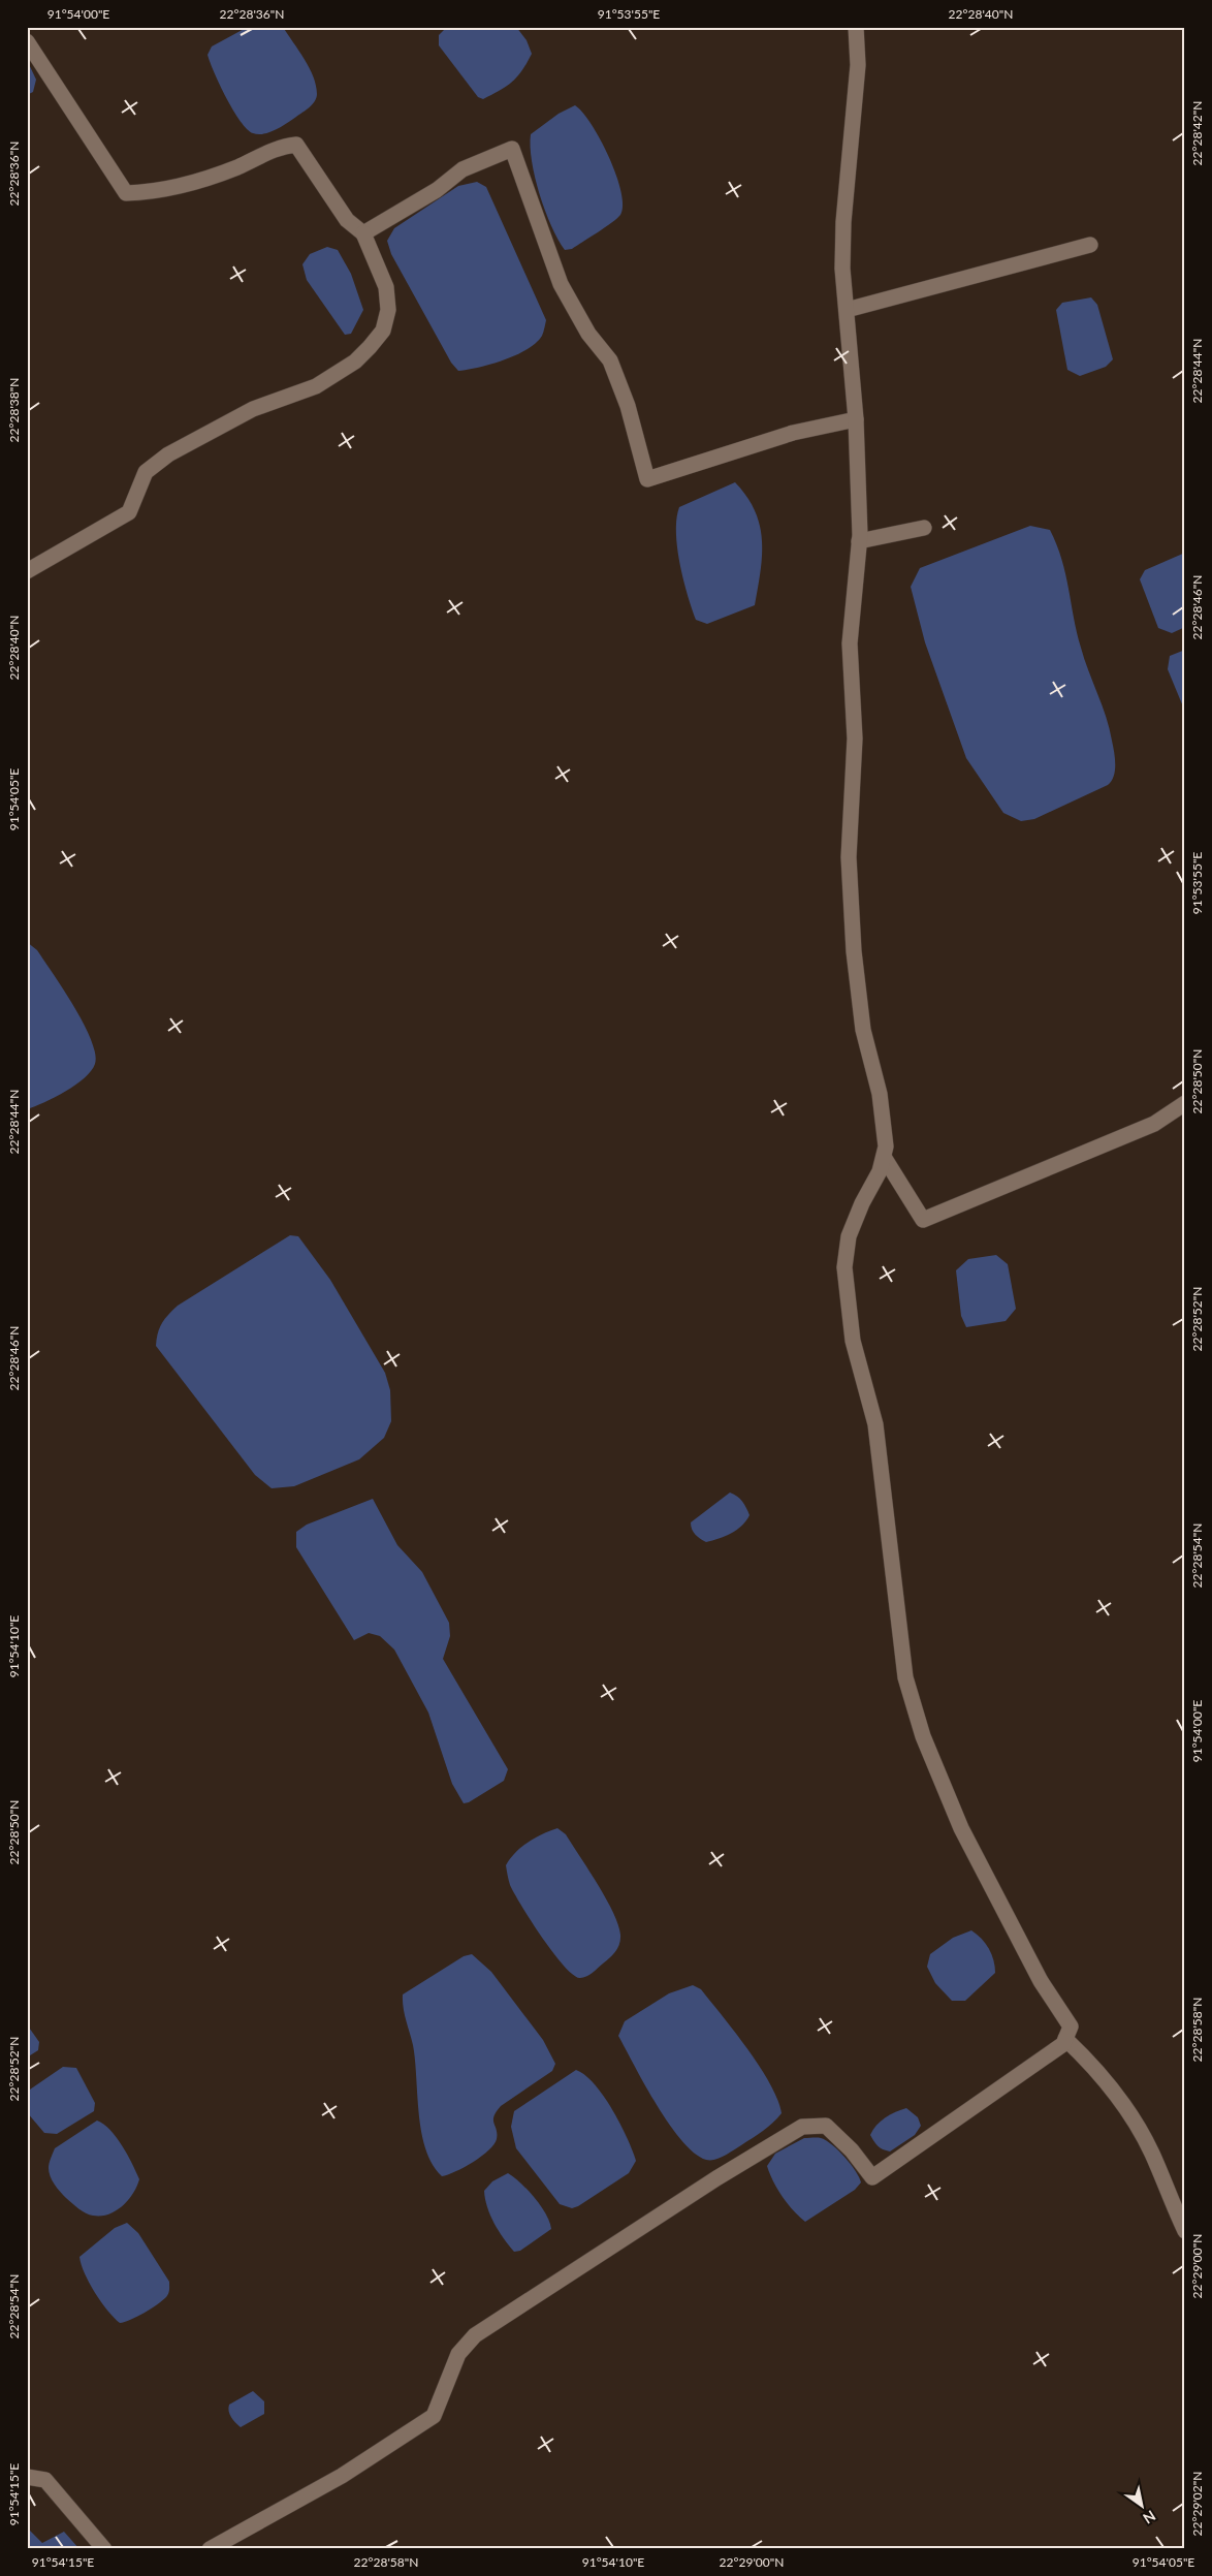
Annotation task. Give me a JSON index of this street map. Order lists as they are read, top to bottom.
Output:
{
  "north": "bottom right",
  "coordinates": [
    "91°54'00\"E",
    "22°28'36\"N",
    "91°53'55\"E",
    "22°28'40\"N",
    "22°28'42\"N",
    "22°28'44\"N",
    "22°28'38\"N",
    "22°28'46\"N",
    "91°54'05\"E",
    "22°28'50\"N",
    "22°28'52\"N",
    "22°28'54\"N",
    "91°54'10\"E",
    "22°28'58\"N",
    "22°29'00\"N",
    "91°54'15\"E",
    "22°29'02\"N"
  ]
}
